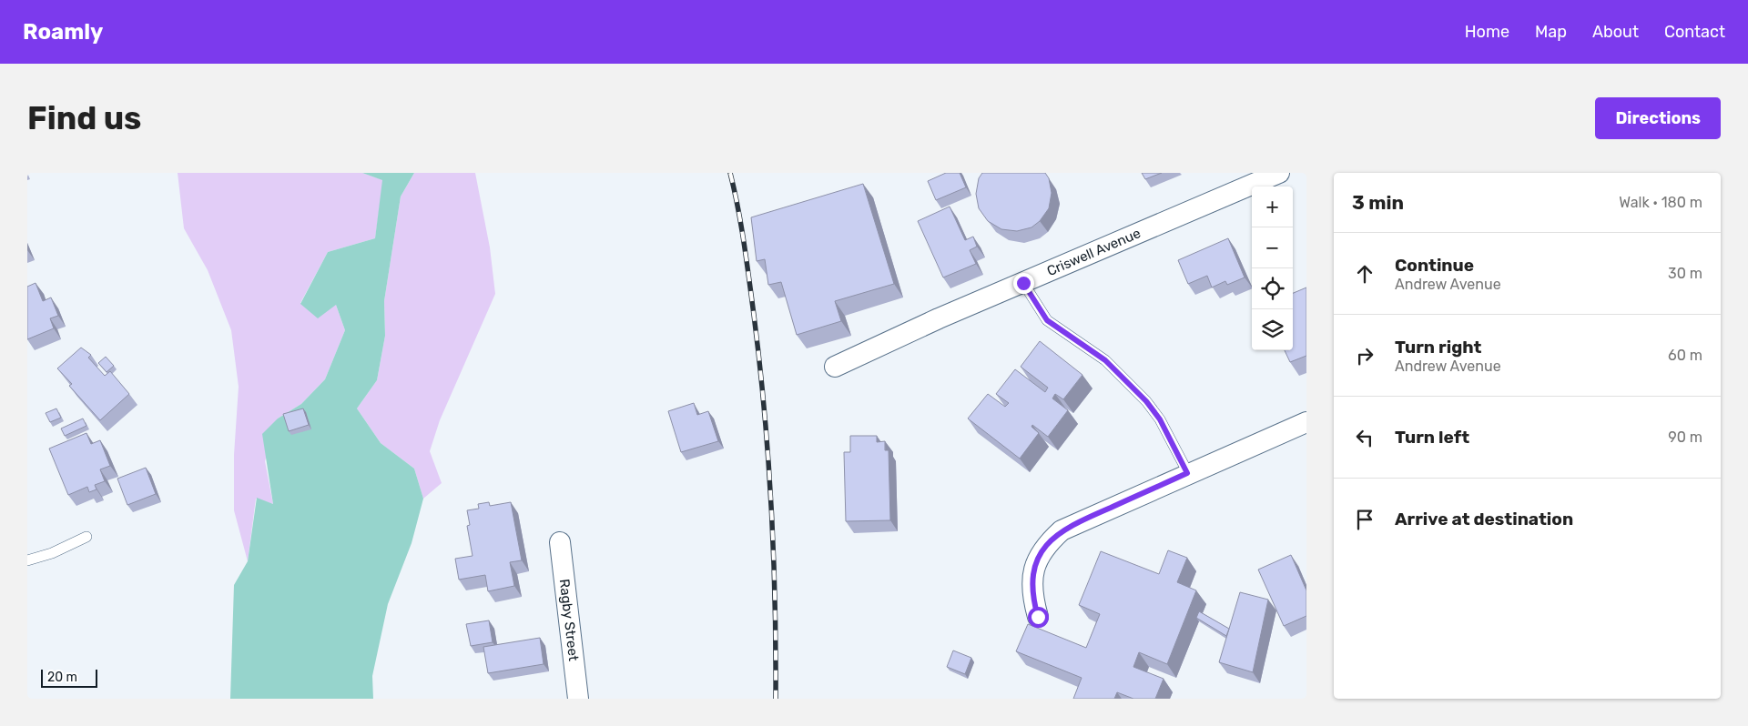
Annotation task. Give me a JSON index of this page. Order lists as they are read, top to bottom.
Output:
{
  "streets": {
    "street": ["Criswell Avenue", "Ragby Street"]
  },
  "scale_bar": "20 m",
  "page": {
    "header": "Roamly",
    "nav": [
      "Home",
      "Map",
      "About",
      "Contact"
    ],
    "buttons": "Directions",
    "title": "Find us",
    "heading": ["3 min", "Walk · 180 m"],
    "map_buttons": ["+", "−"],
    "list": [
      ["Continue", "Andrew Avenue", "30 m"],
      ["Turn right", "Andrew Avenue", "60 m"],
      ["Turn left", "90 m"],
      "Arrive at destination"
    ],
    "scale": "20 m"
  }
}
